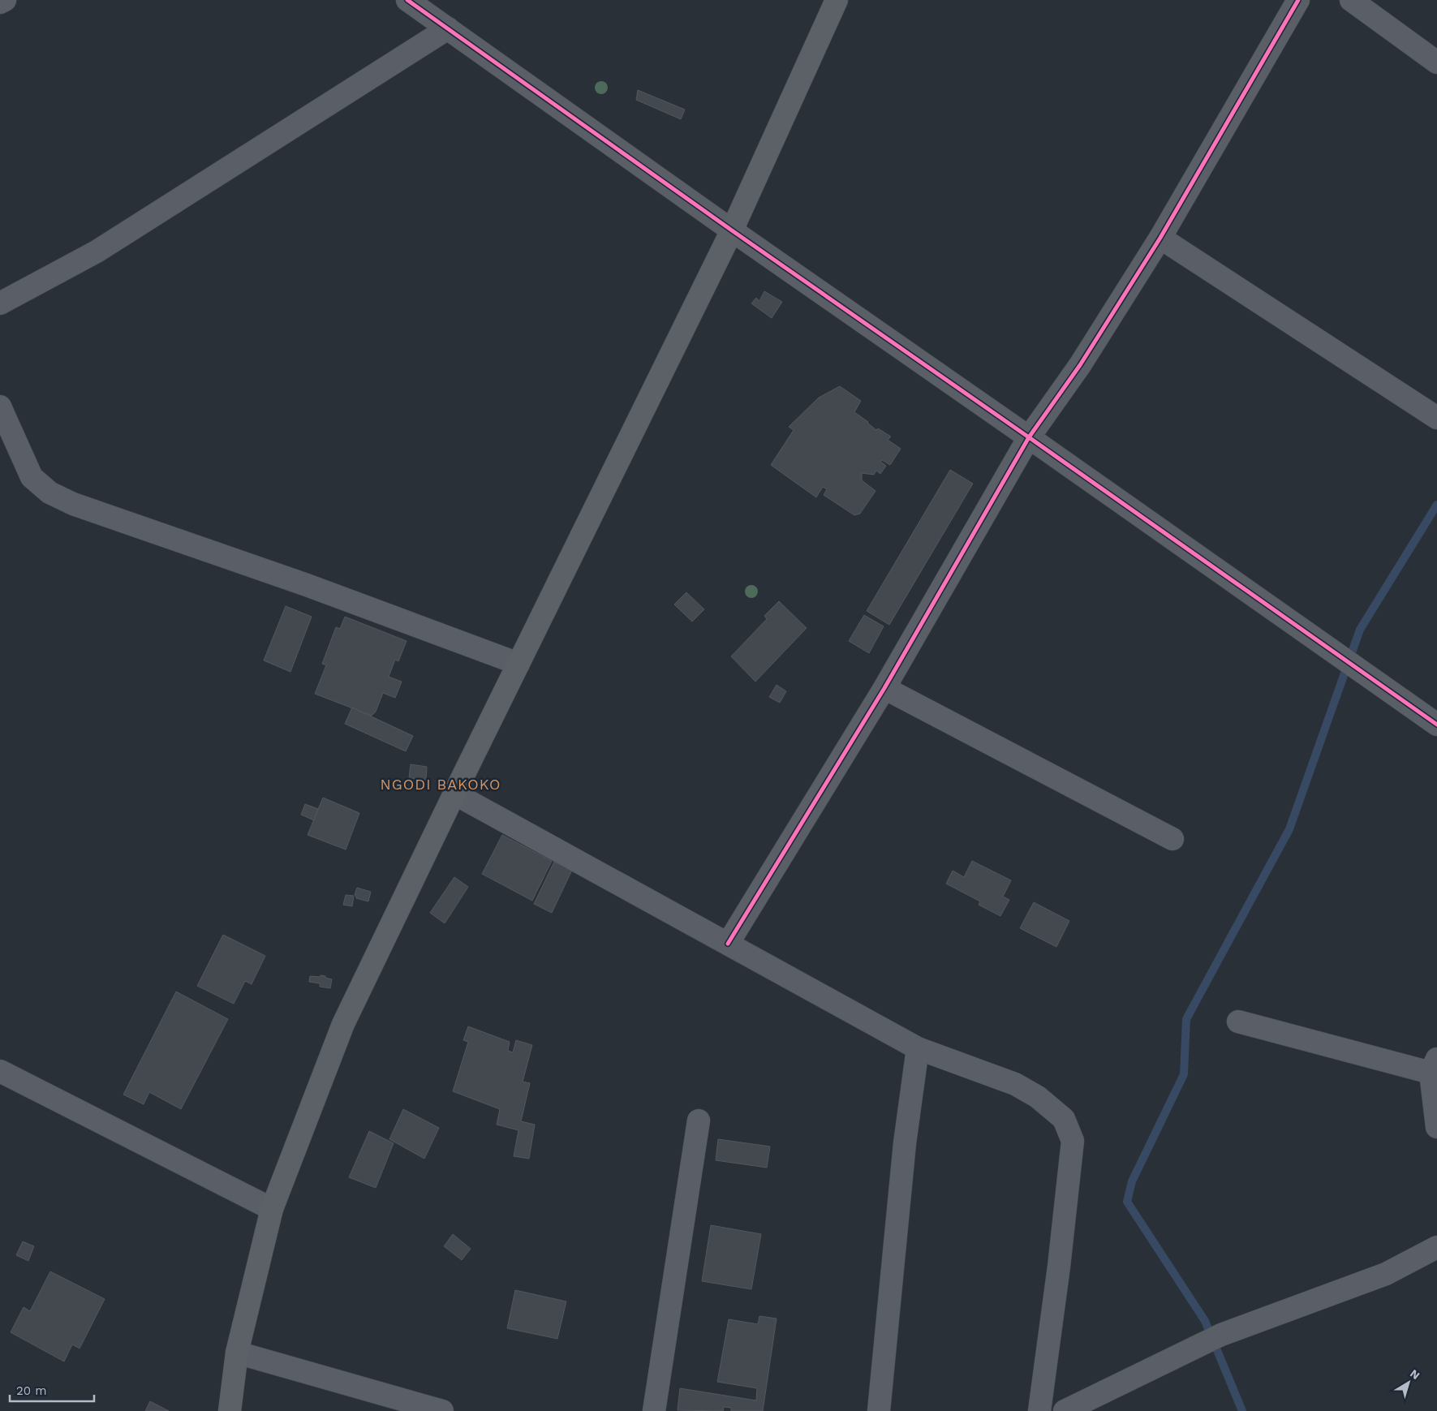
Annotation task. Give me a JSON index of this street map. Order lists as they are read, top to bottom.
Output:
{
  "districts": ["NGODI BAKOKO"],
  "scale_bar": "20 m",
  "north": "top right"
}
